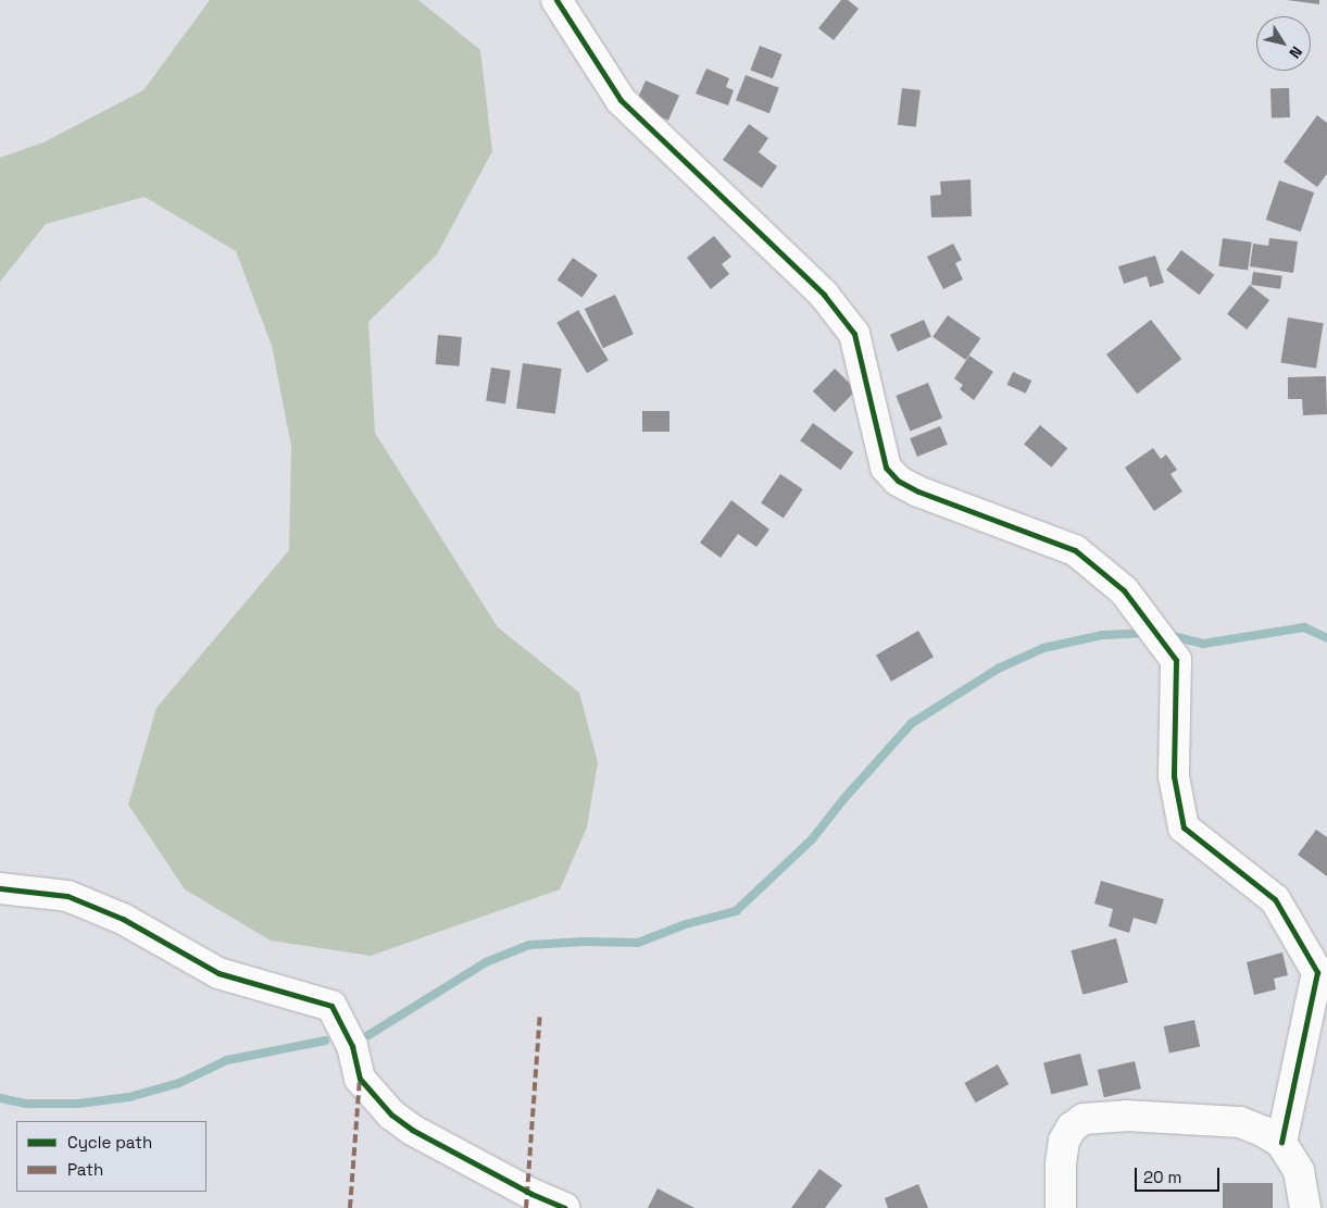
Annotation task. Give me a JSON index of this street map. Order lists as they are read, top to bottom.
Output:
{
  "legend": ["Cycle path", "Path"],
  "scale_bar": "20 m",
  "north": "bottom right"
}
